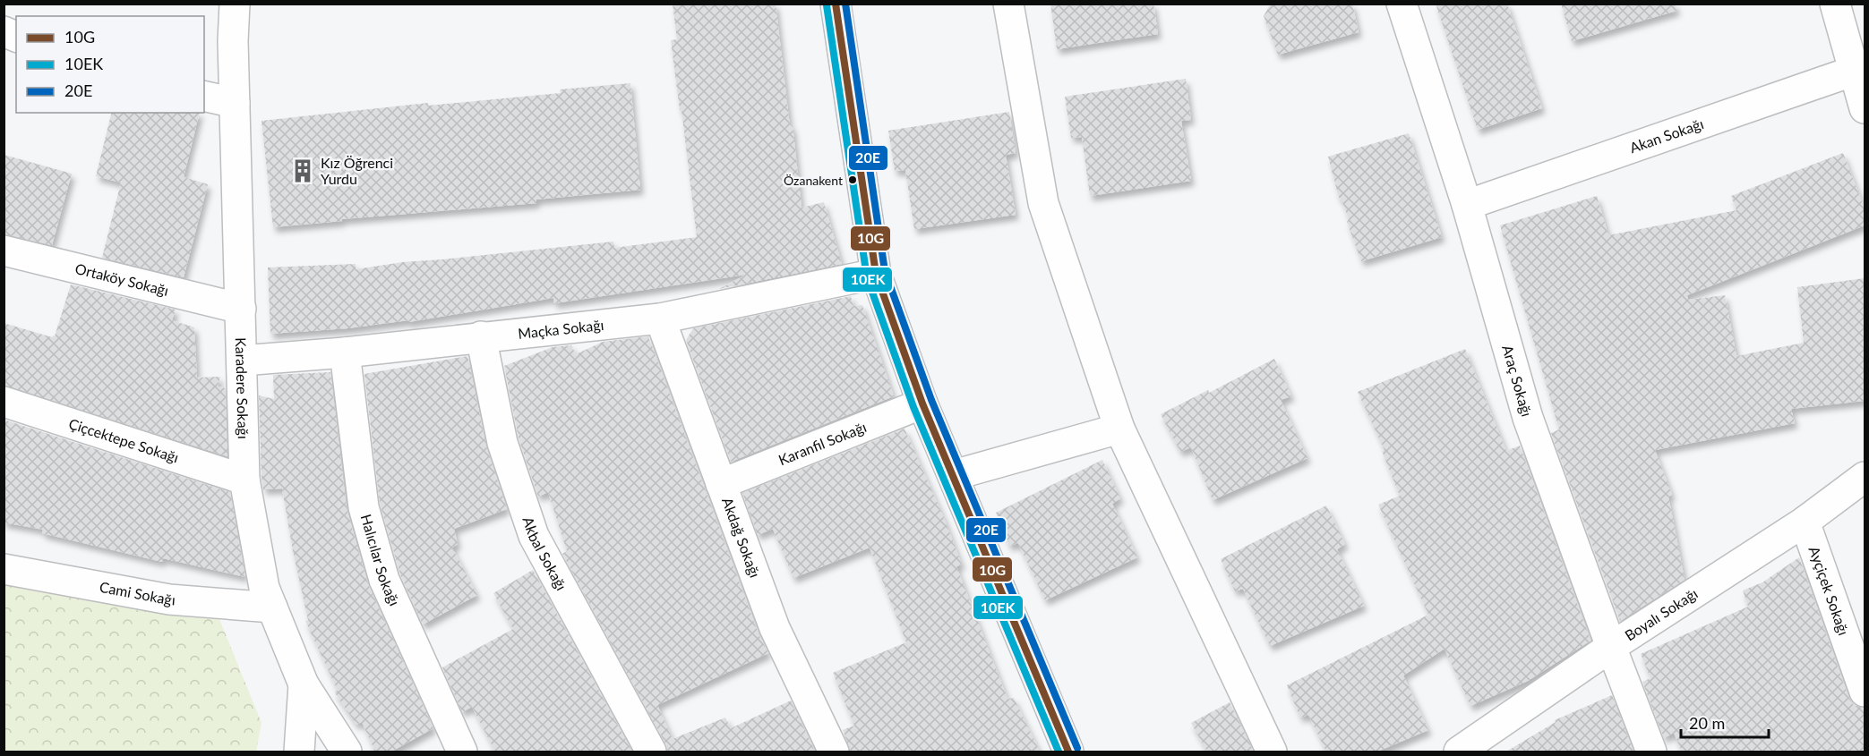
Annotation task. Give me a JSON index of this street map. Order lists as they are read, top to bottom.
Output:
{
  "streets": {
    "street": [
      "Akan Sokağı",
      "Ortaköy Sokağı",
      "Maçka Sokağı",
      "Araç Sokağı",
      "Karadere Sokağı",
      "Çiçcektepe Sokağı",
      "Karanfil Sokağı",
      "Akdağ Sokağı",
      "Akbal Sokağı",
      "Halıcılar Sokağı",
      "Ayçiçek Sokağı",
      "Cami Sokağı",
      "Boyalı Sokağı"
    ]
  },
  "crossings": [
    ["Akan Sokağı", "Araç Sokağı"],
    ["Ortaköy Sokağı", "Karadere Sokağı"],
    ["Maçka Sokağı", "Karadere Sokağı"],
    ["Maçka Sokağı", "Akdağ Sokağı"],
    ["Maçka Sokağı", "Akbal Sokağı"],
    ["Maçka Sokağı", "Halıcılar Sokağı"],
    ["Araç Sokağı", "Boyalı Sokağı"],
    ["Karadere Sokağı", "Çiçcektepe Sokağı"],
    ["Karadere Sokağı", "Cami Sokağı"],
    ["Karanfil Sokağı", "Akdağ Sokağı"],
    ["Ayçiçek Sokağı", "Boyalı Sokağı"]
  ],
  "places": {
    "building": ["Kız Öğrenci Yurdu"],
    "other": ["Özanakent"]
  },
  "lines": ["transit line 10G", "transit line 20E", "transit line 10EK"],
  "legend": ["10G", "10EK", "20E"],
  "scale_bar": "20 m"
}
